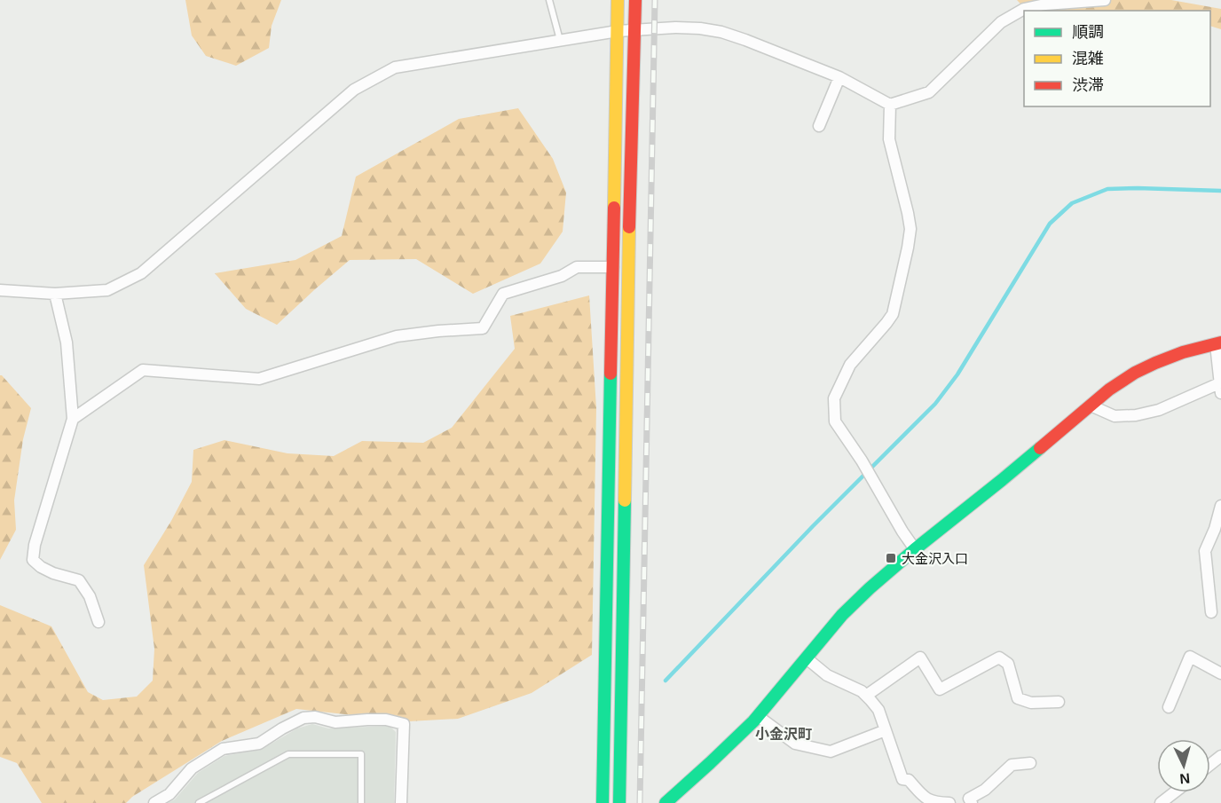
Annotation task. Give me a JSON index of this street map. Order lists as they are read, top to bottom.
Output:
{
  "districts": ["小金沢町"],
  "places": {
    "transit": ["大金沢入口"]
  },
  "legend": ["順調", "混雑", "渋滞"],
  "north": "bottom"
}
